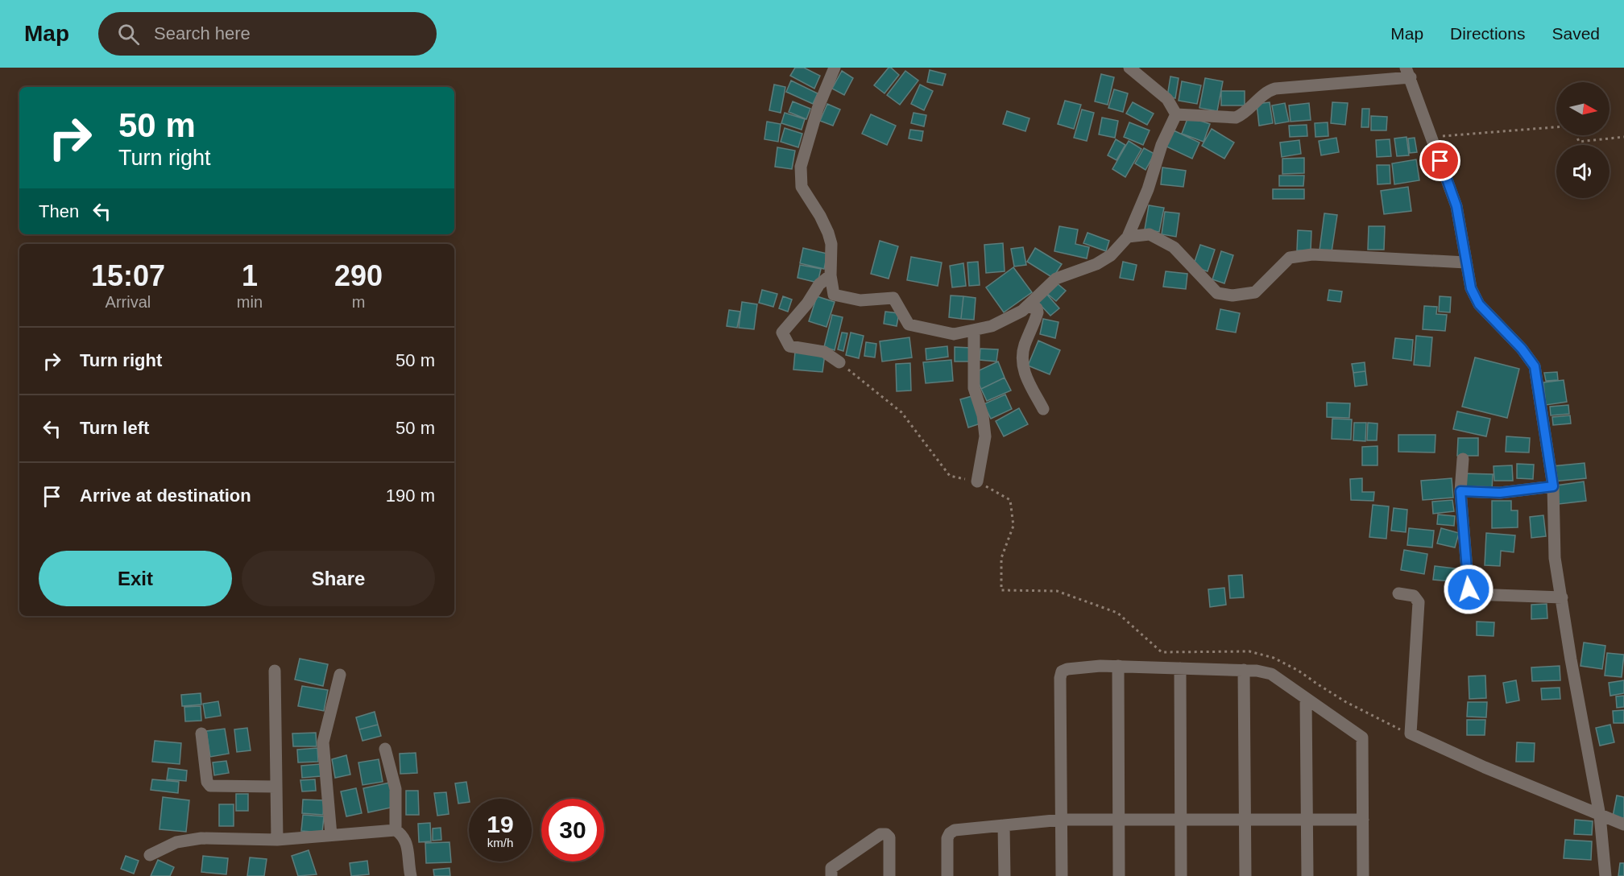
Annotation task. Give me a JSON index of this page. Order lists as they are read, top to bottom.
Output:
{
  "north": "right",
  "page": {
    "header": "Map",
    "search": "Search here",
    "nav": ["Map", "Directions", "Saved"],
    "turn": ["50 m", "Turn right"],
    "then": "Then",
    "eta": [
      "15:07",
      "Arrival",
      "1",
      "min",
      "290",
      "m"
    ],
    "list": [
      {
        "name": "Turn right",
        "value": "50 m"
      },
      {
        "name": "Turn left",
        "value": "50 m"
      },
      {
        "name": "Arrive at destination",
        "value": "190 m"
      }
    ],
    "buttons": ["Exit", "Share"],
    "speed": "19 km/h",
    "limit": "30"
  }
}
